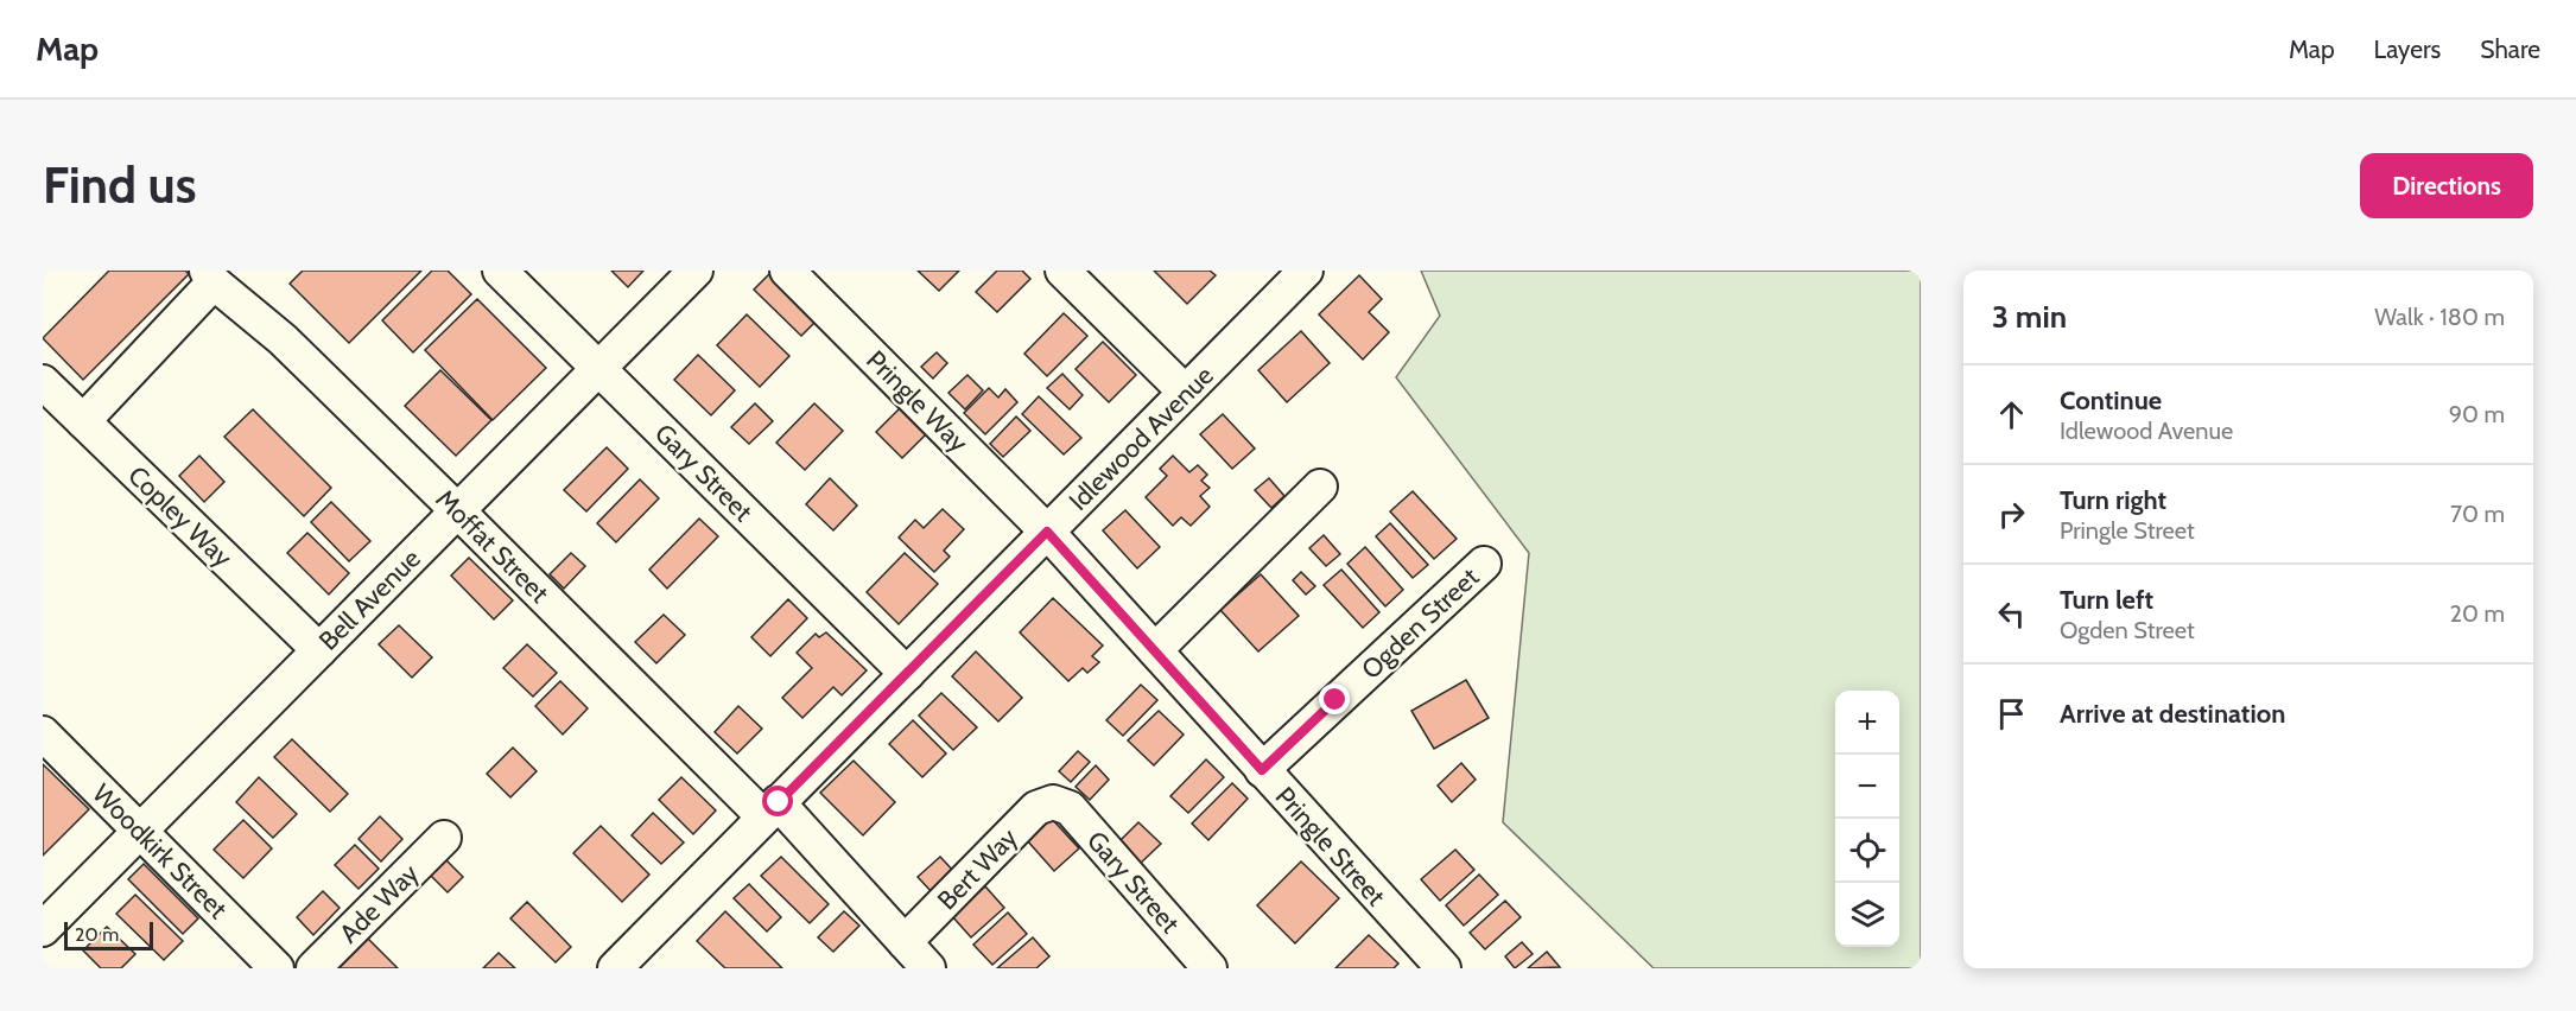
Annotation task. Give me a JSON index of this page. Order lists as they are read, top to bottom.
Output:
{
  "streets": {
    "street": [
      "Pringle Way",
      "Idlewood Avenue",
      "Gary Street",
      "Copley Way",
      "Moffat Street",
      "Bell Avenue",
      "Ogden Street",
      "Pringle Street",
      "Woodkirk Street",
      "Bert Way",
      "Ade Way"
    ]
  },
  "crossings": [
    ["Pringle Way", "Idlewood Avenue"],
    ["Pringle Way", "Pringle Street"],
    ["Idlewood Avenue", "Gary Street"],
    ["Idlewood Avenue", "Moffat Street"],
    ["Idlewood Avenue", "Pringle Street"],
    ["Gary Street", "Bell Avenue"],
    ["Gary Street", "Bert Way"],
    ["Copley Way", "Bell Avenue"],
    ["Moffat Street", "Bell Avenue"],
    ["Moffat Street", "Bert Way"],
    ["Bell Avenue", "Woodkirk Street"],
    ["Ogden Street", "Pringle Street"]
  ],
  "scale_bar": "20 m",
  "page": {
    "header": "Map",
    "nav": ["Map", "Layers", "Share"],
    "buttons": "Directions",
    "title": "Find us",
    "heading": ["3 min", "Walk · 180 m"],
    "list": [
      ["Continue", "Idlewood Avenue", "90 m"],
      ["Turn right", "Pringle Street", "70 m"],
      ["Turn left", "Ogden Street", "20 m"],
      "Arrive at destination"
    ],
    "map_buttons": ["+", "−"],
    "scale": "20 m"
  }
}
